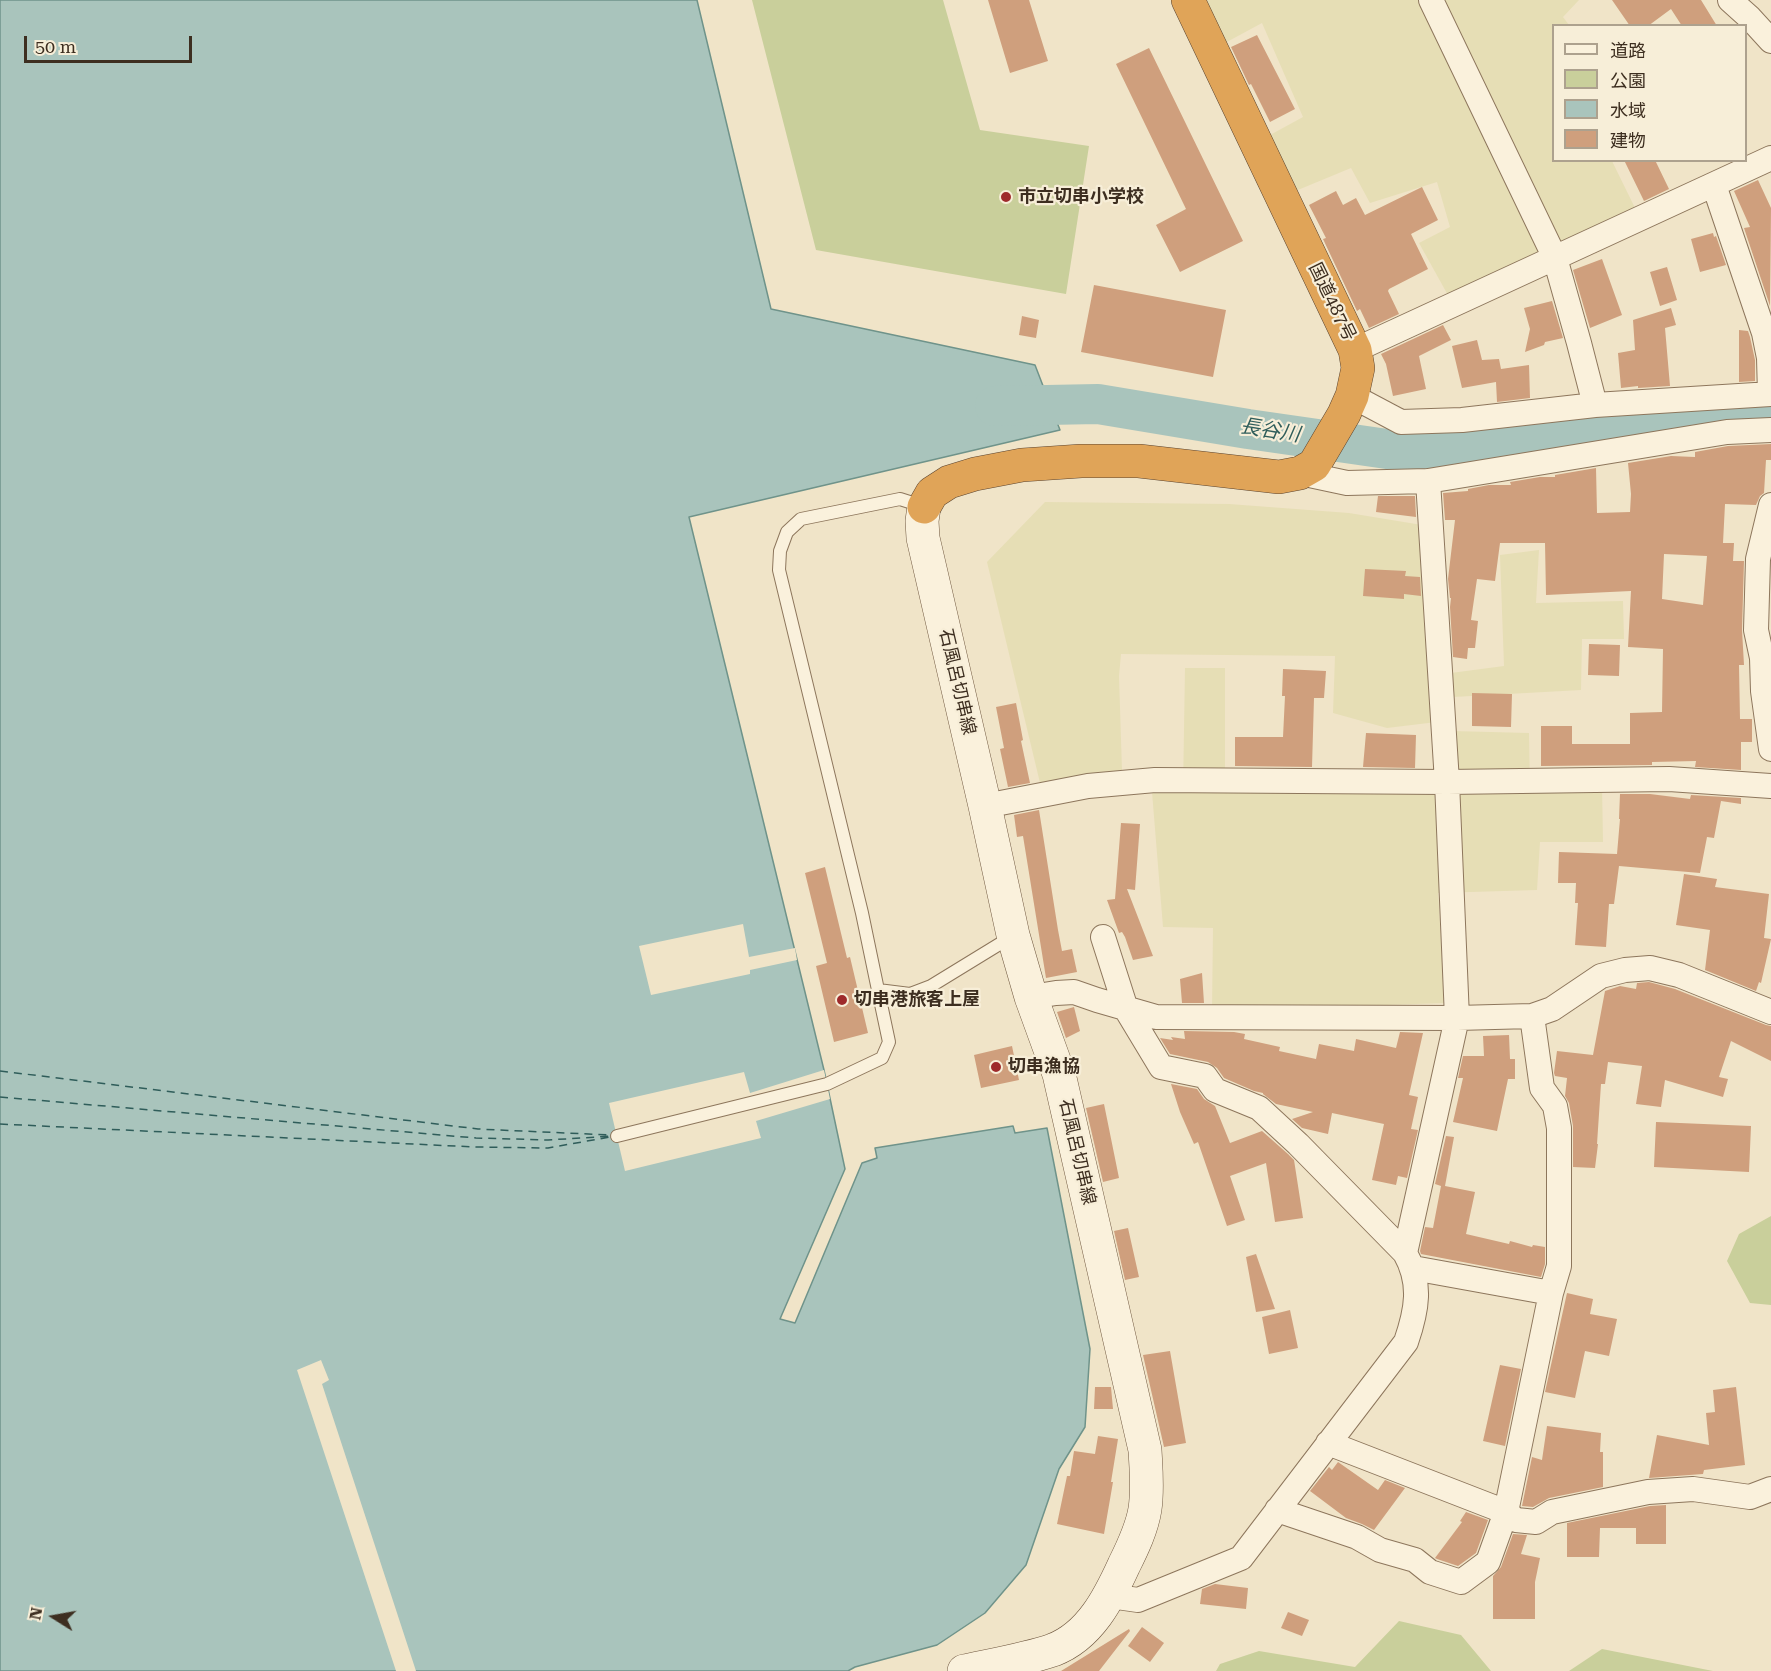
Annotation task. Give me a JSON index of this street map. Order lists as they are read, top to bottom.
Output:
{
  "streets": {
    "highway": ["国道487号"],
    "main road": ["石風呂切串線"]
  },
  "water": ["長谷川"],
  "places": ["市立切串小学校", "切串港旅客上屋", "切串漁協"],
  "legend": [
    "道路",
    "公園",
    "水域",
    "建物"
  ],
  "scale_bar": "50 m",
  "north": "left"
}
